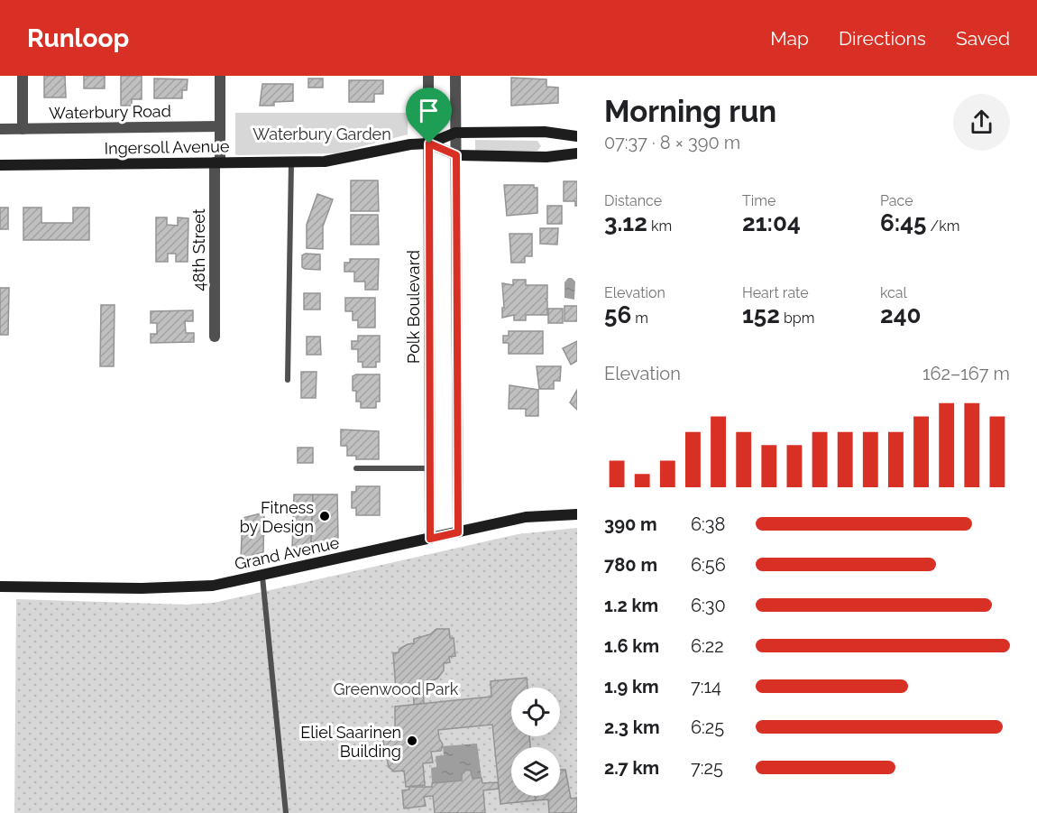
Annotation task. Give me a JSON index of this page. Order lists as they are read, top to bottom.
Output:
{
  "streets": {
    "main road": ["Ingersoll Avenue", "Grand Avenue"],
    "street": ["Waterbury Road", "48th Street", "Polk Boulevard"]
  },
  "crossings": [
    ["Waterbury Road", "48th Street"],
    ["Ingersoll Avenue", "48th Street"],
    ["Ingersoll Avenue", "Polk Boulevard"],
    ["Polk Boulevard", "Grand Avenue"]
  ],
  "parks": ["Waterbury Garden", "Greenwood Park"],
  "places": ["Fitness by Design", "Eliel Saarinen Building"],
  "page": {
    "header": "Runloop",
    "nav": ["Map", "Directions", "Saved"],
    "heading": ["Morning run", "07:37 · 8 × 390 m"],
    "stats": [
      ["Distance", "3.12 km"],
      ["Time", "21:04"],
      ["Pace", "6:45 /km"],
      ["Elevation", "56 m"],
      ["Heart rate", "152 bpm"],
      ["kcal", "240"]
    ],
    "chart": ["Elevation", "162–167 m"],
    "list": [
      {
        "name": "390 m",
        "note": "6:38"
      },
      {
        "name": "780 m",
        "note": "6:56"
      },
      {
        "name": "1.2 km",
        "note": "6:30"
      },
      {
        "name": "1.6 km",
        "note": "6:22"
      },
      {
        "name": "1.9 km",
        "note": "7:14"
      },
      {
        "name": "2.3 km",
        "note": "6:25"
      },
      {
        "name": "2.7 km",
        "note": "7:25"
      }
    ]
  }
}
